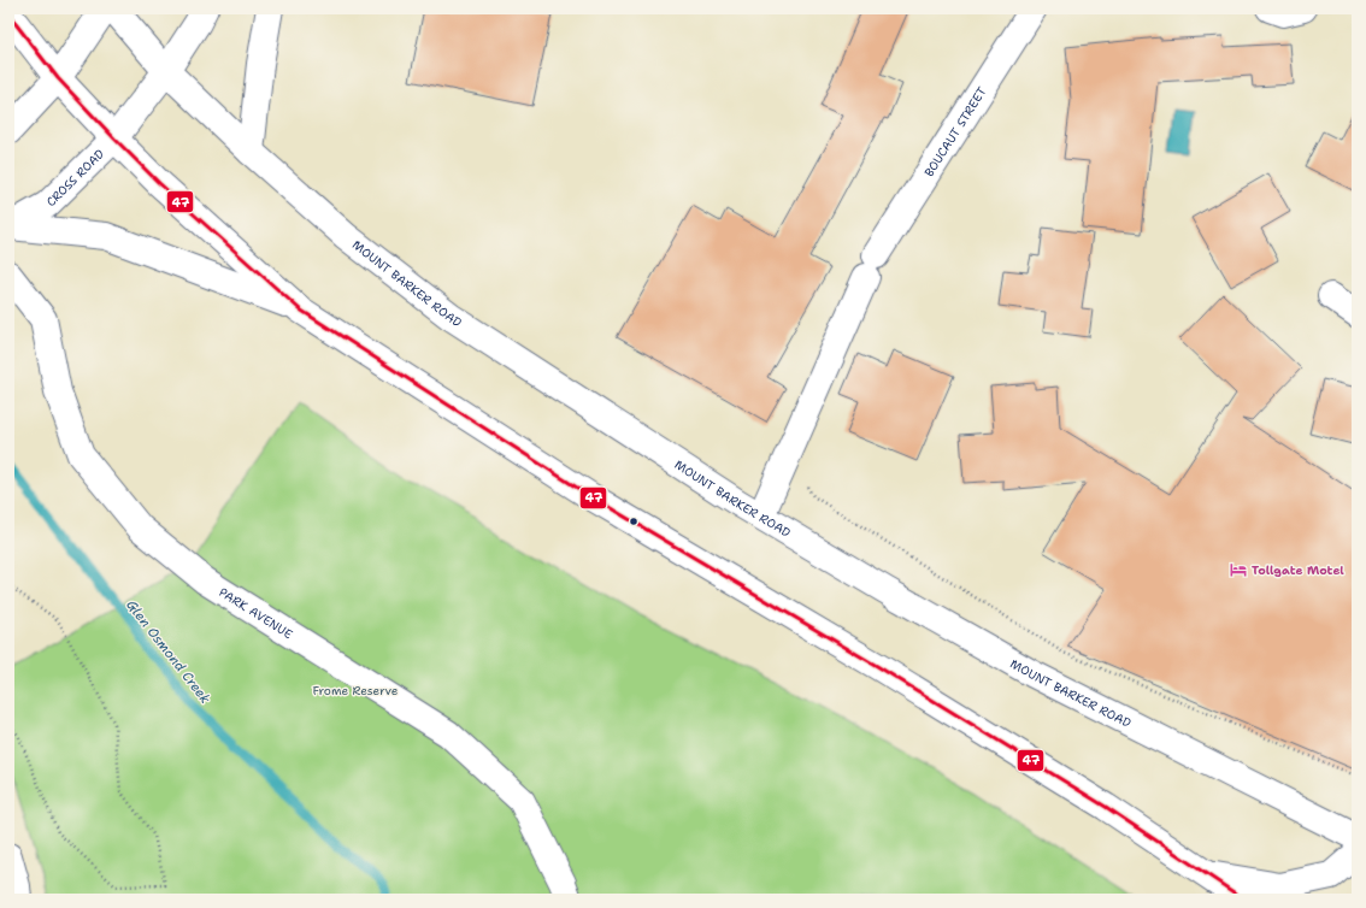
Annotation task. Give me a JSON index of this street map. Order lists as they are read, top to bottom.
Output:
{
  "streets": {
    "main road": [
      "BOUCAUT STREET",
      "CROSS ROAD",
      "MOUNT BARKER ROAD",
      "PARK AVENUE"
    ]
  },
  "crossings": [
    ["BOUCAUT STREET", "MOUNT BARKER ROAD"],
    ["CROSS ROAD", "MOUNT BARKER ROAD"]
  ],
  "water": ["Glen Osmond Creek"],
  "parks": ["Frome Reserve"],
  "places": {
    "hotel": ["Tollgate Motel"]
  },
  "lines": ["transit line 47"]
}
